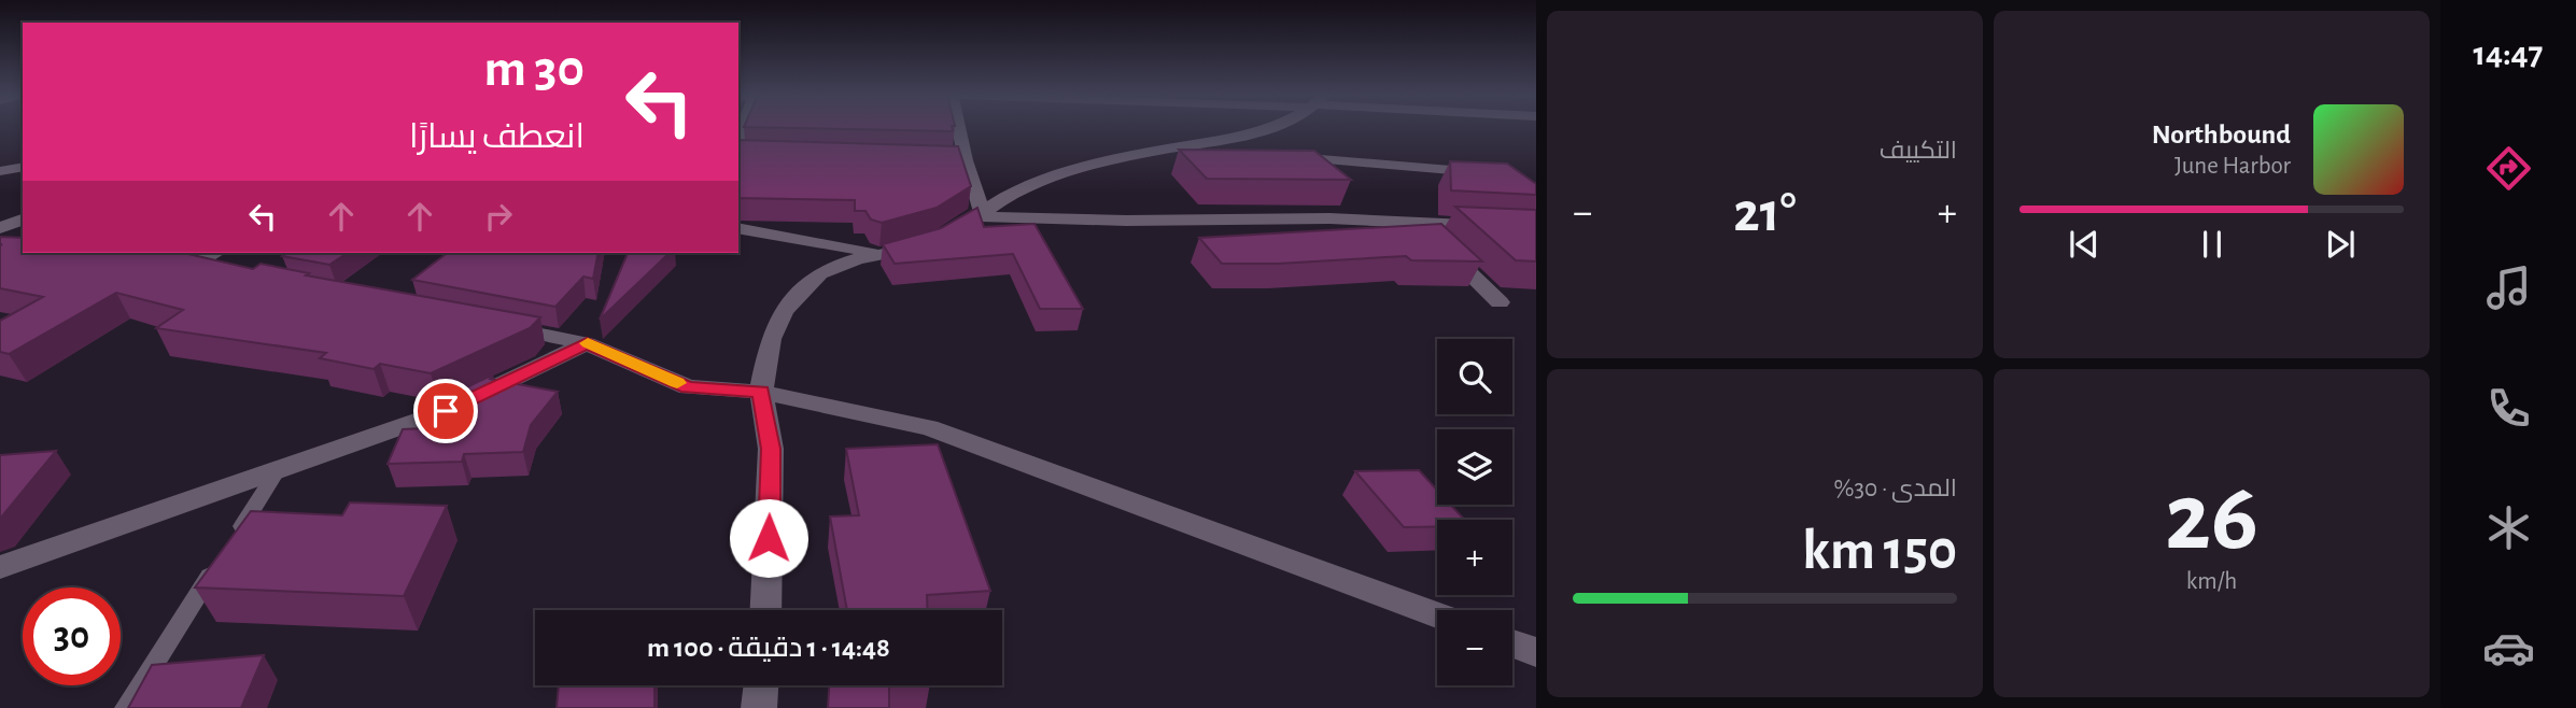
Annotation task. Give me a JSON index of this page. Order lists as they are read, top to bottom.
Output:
{
  "page": {
    "tabs": "14:47",
    "tile": [
      "التكييف",
      ["26", "km/h"],
      ["المدى · 30%", "150 km"]
    ],
    "turn": ["30 m", "انعطف يسارًا"],
    "song": ["Northbound", "June Harbor"],
    "heat": ["−", "21°", "+"],
    "map_buttons": ["+", "−"],
    "limit": "30",
    "trip": "14:48 · 1 دقيقة · 100 m"
  }
}
